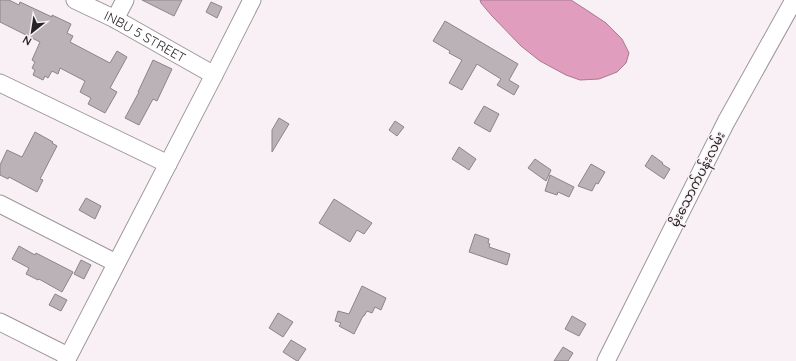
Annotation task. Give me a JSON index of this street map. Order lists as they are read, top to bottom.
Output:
{
  "streets": {
    "street": ["INBU 5 STREET", "မိုးသောက်ပန်းလမ်း"]
  },
  "north": "bottom left"
}
